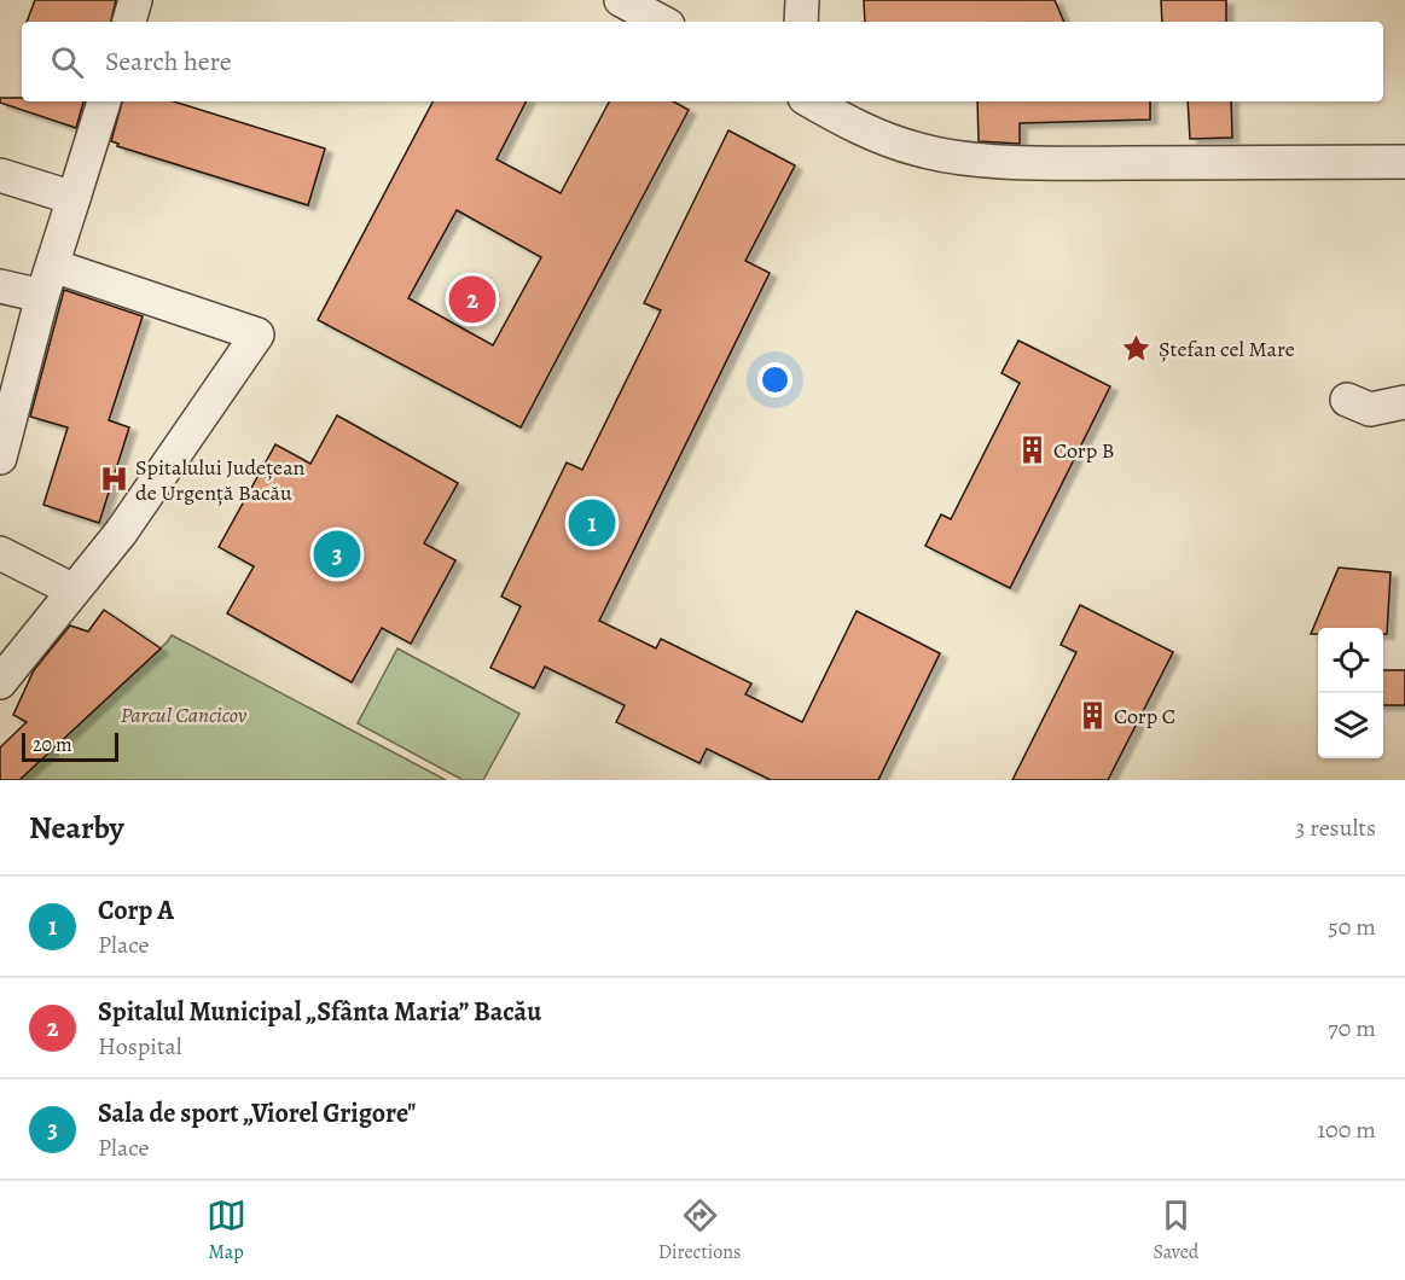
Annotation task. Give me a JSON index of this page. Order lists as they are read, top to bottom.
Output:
{
  "parks": ["Parcul Cancicov"],
  "places": {
    "place": ["Ștefan cel Mare"],
    "building": ["Corp B", "Corp C"],
    "hospital": ["Spitalului Județean de Urgență Bacău"]
  },
  "scale_bar": "20 m",
  "page": {
    "search": "Search here",
    "pins": ["2", "1", "3"],
    "scale": "20 m",
    "heading": ["Nearby", "3 results"],
    "list": [
      {
        "mark": "1",
        "name": "Corp A",
        "note": "Place",
        "value": "50 m"
      },
      {
        "mark": "2",
        "name": "Spitalul Municipal „Sfânta Maria” Bacău",
        "note": "Hospital",
        "value": "70 m"
      },
      {
        "mark": "3",
        "name": "Sala de sport „Viorel Grigore\"",
        "note": "Place",
        "value": "100 m"
      }
    ],
    "nav": ["Map", "Directions", "Saved"]
  }
}
